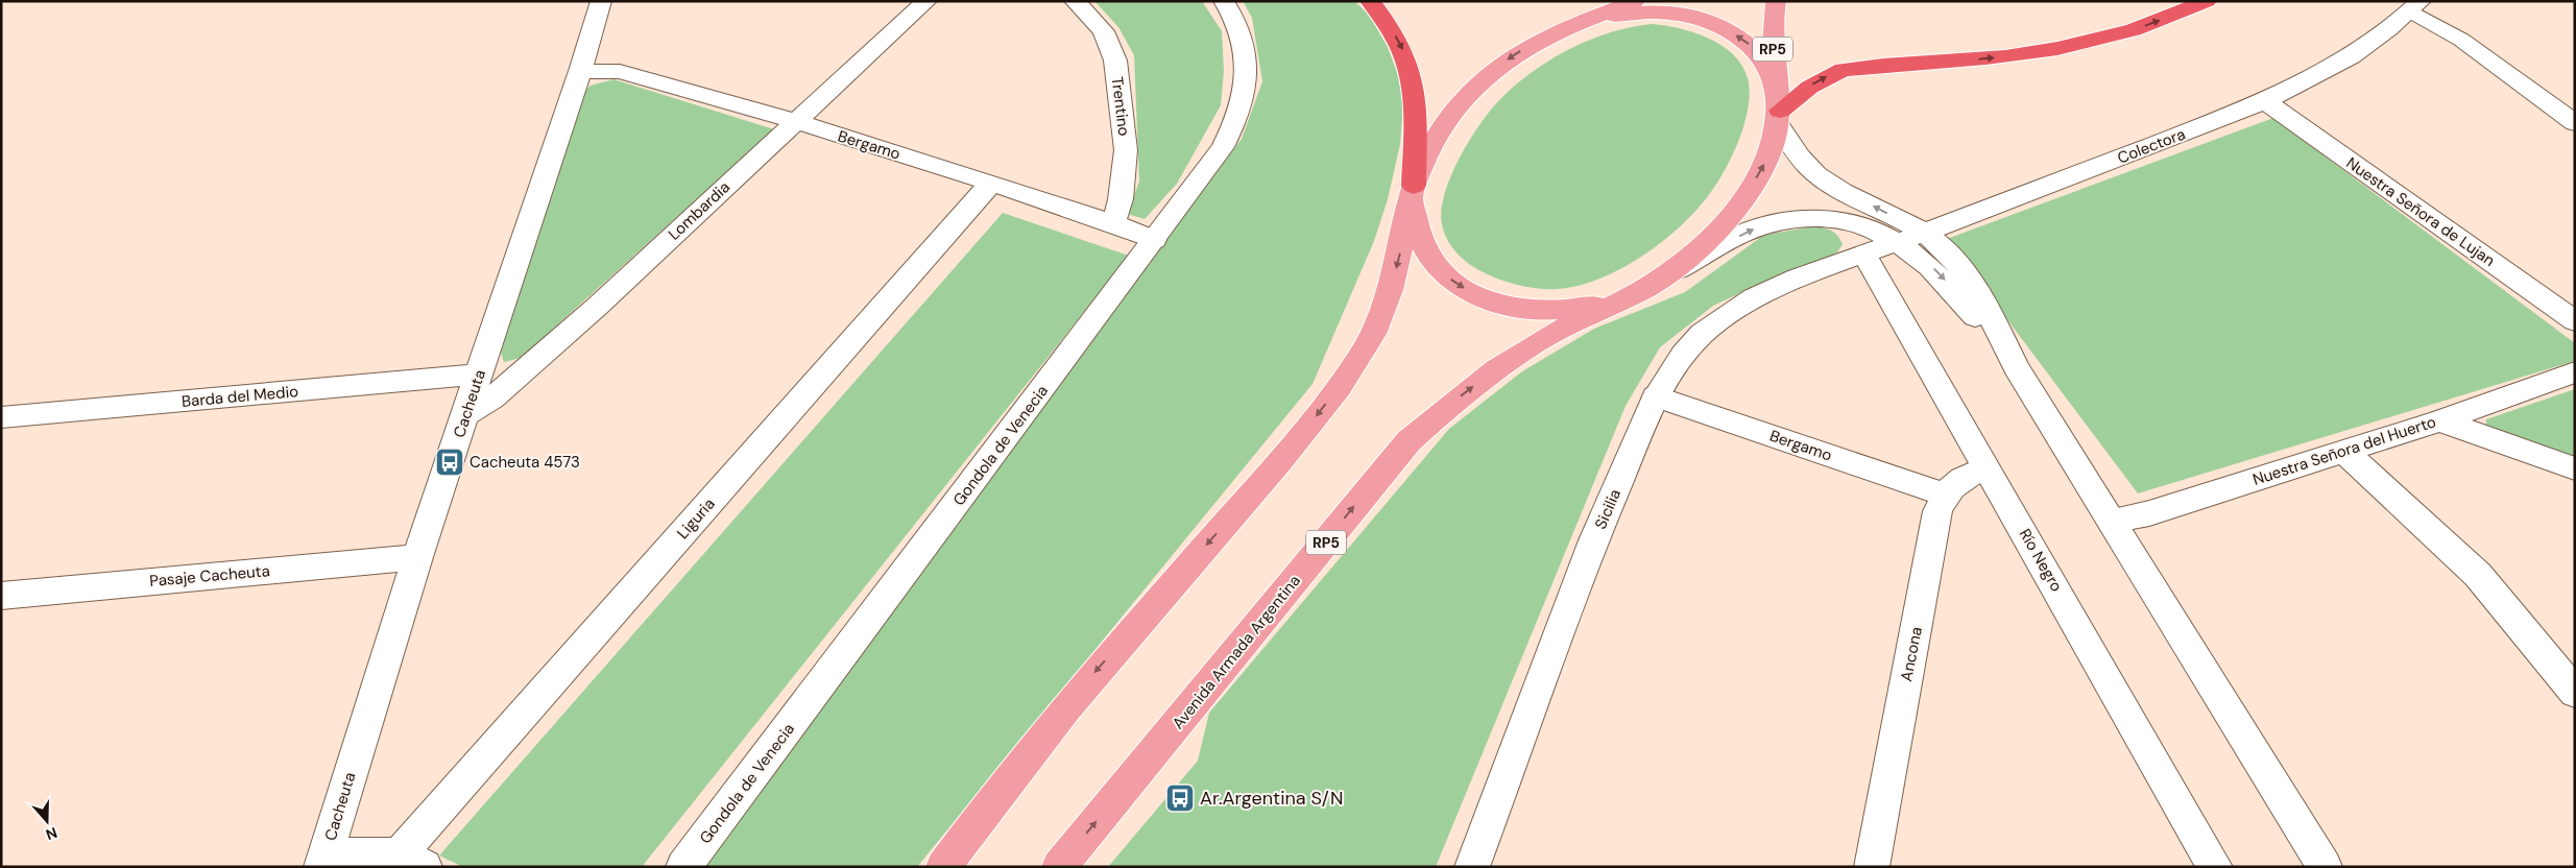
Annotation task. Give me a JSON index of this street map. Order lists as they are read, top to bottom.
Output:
{
  "streets": {
    "main road": ["RP5", "Avenida Armada Argentina"],
    "street": [
      "Trentino",
      "Bergamo",
      "Colectora",
      "Lombardia",
      "Nuestra Señora de Lujan",
      "Barda del Medio",
      "Cacheuta",
      "Gondola de Venecia",
      "Nuestra Señora del Huerto",
      "Sicilia",
      "Liguria",
      "Río Negro",
      "Pasaje Cacheuta",
      "Ancona"
    ]
  },
  "crossings": [
    ["Trentino", "Bergamo"],
    ["Bergamo", "Lombardia"],
    ["Bergamo", "Cacheuta"],
    ["Bergamo", "Gondola de Venecia"],
    ["Bergamo", "Sicilia"],
    ["Bergamo", "Liguria"],
    ["Bergamo", "Ancona"],
    ["Colectora", "Nuestra Señora de Lujan"],
    ["Colectora", "Sicilia"],
    ["Colectora", "Río Negro"],
    ["Lombardia", "Cacheuta"],
    ["Barda del Medio", "Cacheuta"],
    ["Cacheuta", "Pasaje Cacheuta"],
    ["Sicilia", "Río Negro"]
  ],
  "places": {
    "bus stop": ["Cacheuta 4573", "Ar.Argentina S/N"]
  },
  "north": "bottom"
}
